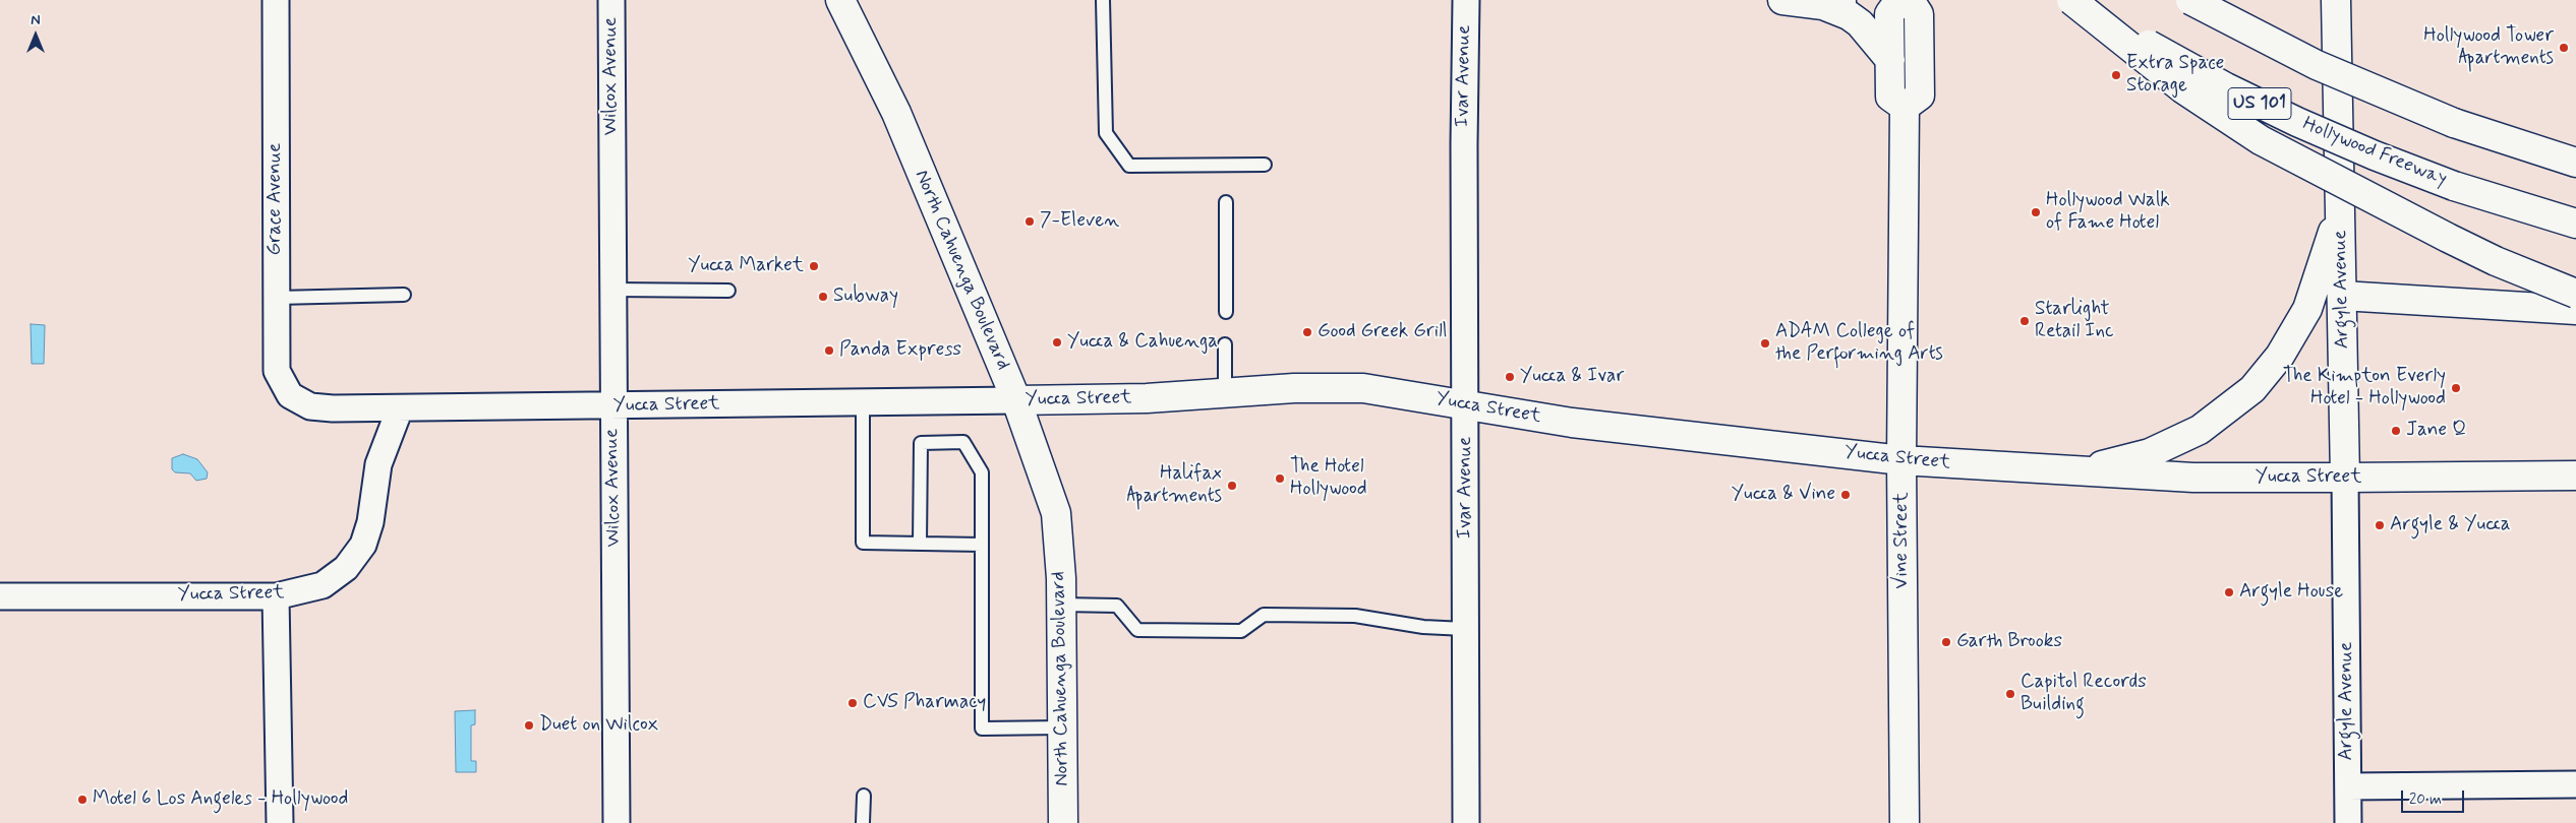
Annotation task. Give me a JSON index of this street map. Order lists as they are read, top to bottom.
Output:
{
  "streets": {
    "main road": [
      "US 101",
      "Hollywood Freeway",
      "North Cahuenga Boulevard",
      "Argyle Avenue",
      "Yucca Street",
      "Vine Street"
    ],
    "street": ["Wilcox Avenue", "Ivar Avenue", "Grace Avenue"]
  },
  "crossings": [
    ["Wilcox Avenue", "Yucca Street"],
    ["Ivar Avenue", "Yucca Street"],
    ["Grace Avenue", "Yucca Street"],
    ["North Cahuenga Boulevard", "Yucca Street"],
    ["Argyle Avenue", "Yucca Street"],
    ["Yucca Street", "Vine Street"]
  ],
  "places": [
    "Hollywood Tower Apartments",
    "Extra Space Storage",
    "Hollywood Walk of Fame Hotel",
    "7-Eleven",
    "Yucca Market",
    "Subway",
    "Starlight Retail Inc",
    "Good Greek Grill",
    "Yucca & Cahuenga",
    "ADAM College of the Performing Arts",
    "Panda Express",
    "Yucca & Ivar",
    "The Kimpton Everly Hotel - Hollywood",
    "Jane Q",
    "The Hotel Hollywood",
    "Halifax Apartments",
    "Yucca & Vine",
    "Argyle & Yucca",
    "Argyle House",
    "Garth Brooks",
    "Capitol Records Building",
    "CVS Pharmacy",
    "Duet on Wilcox",
    "Motel 6 Los Angeles - Hollywood"
  ],
  "scale_bar": "20 m",
  "north": "top"
}
